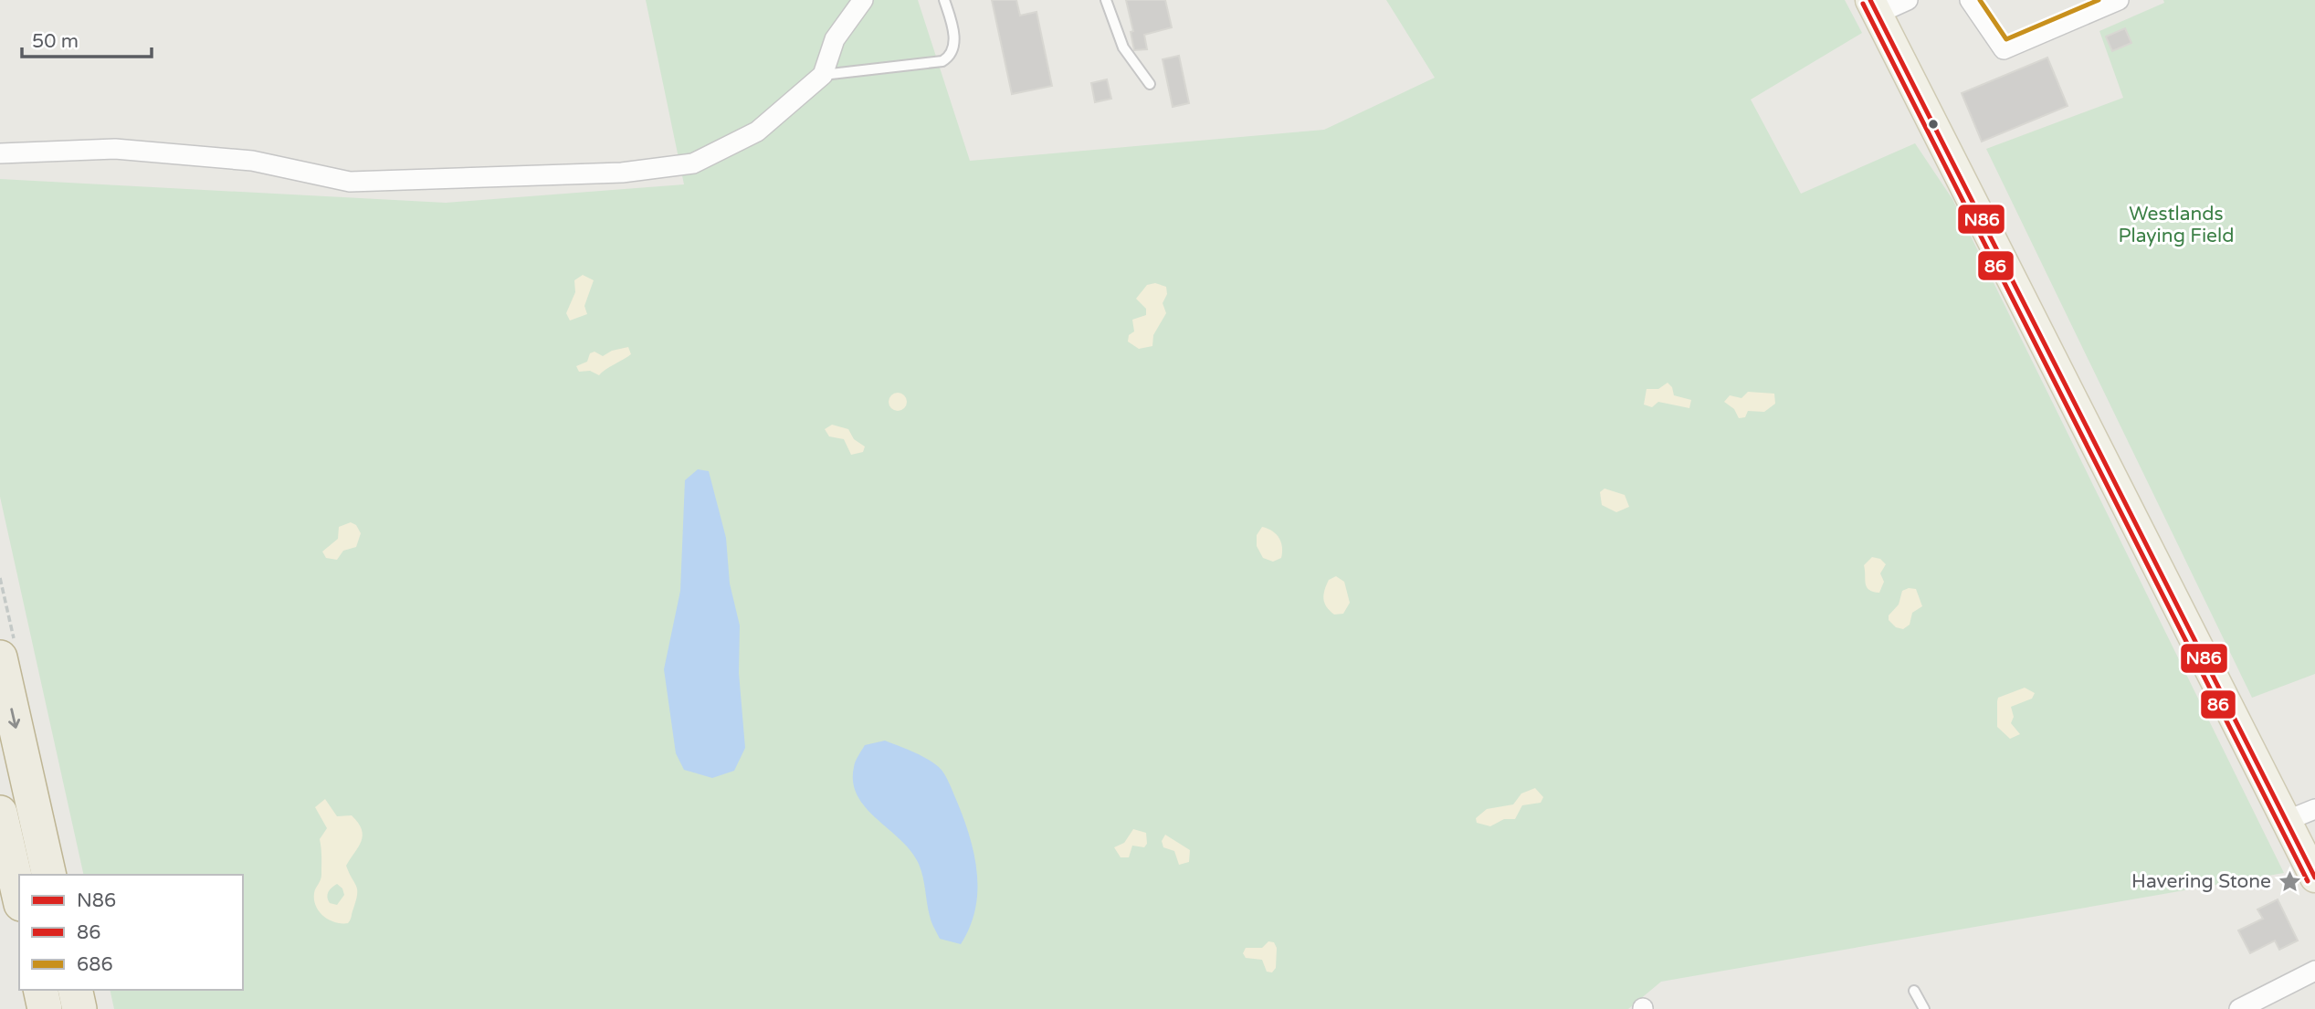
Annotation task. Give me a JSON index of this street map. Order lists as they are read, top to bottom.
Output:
{
  "parks": ["Westlands Playing Field"],
  "places": {
    "place": ["Havering Stone"]
  },
  "lines": ["transit line N86", "transit line 686", "transit line 86"],
  "legend": ["N86", "86", "686"],
  "scale_bar": "50 m"
}
